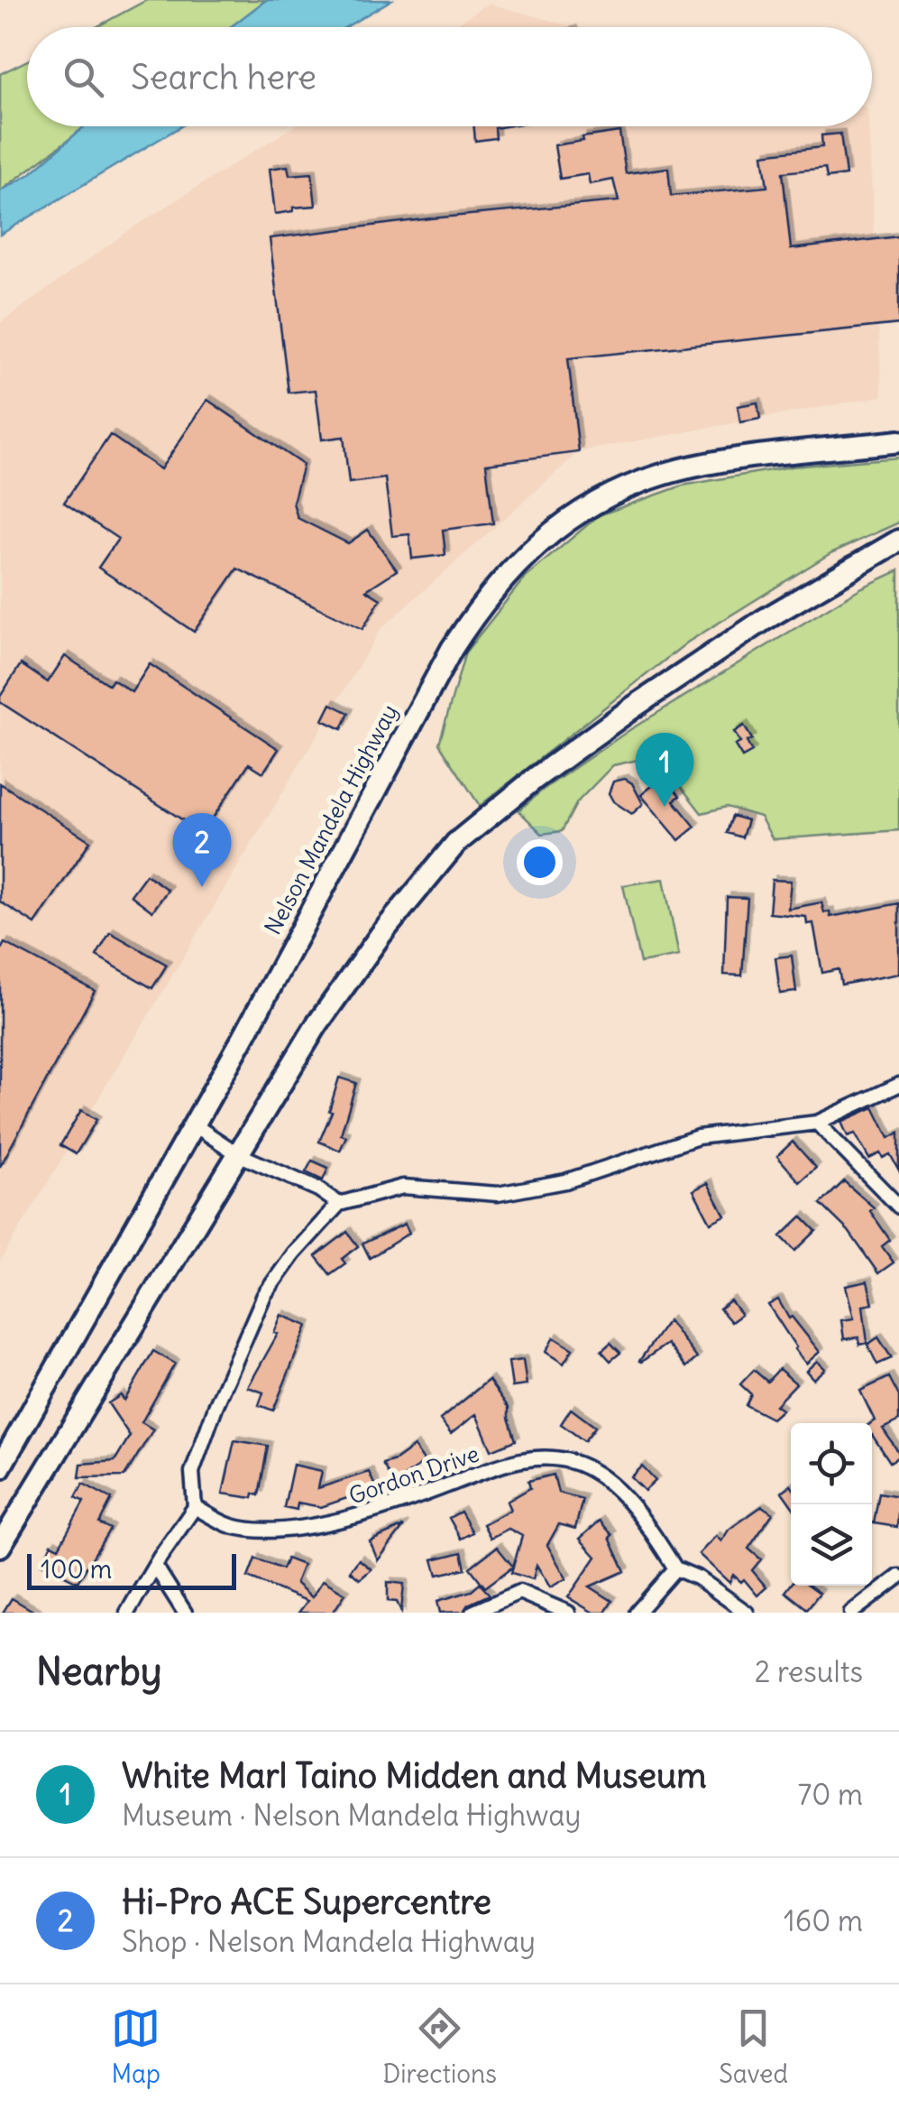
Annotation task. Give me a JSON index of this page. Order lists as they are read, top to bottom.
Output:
{
  "streets": {
    "highway": ["Nelson Mandela Highway"],
    "street": ["Gordon Drive"]
  },
  "scale_bar": "100 m",
  "page": {
    "search": "Search here",
    "pins": ["1", "2"],
    "scale": "100 m",
    "heading": ["Nearby", "2 results"],
    "list": [
      {
        "mark": "1",
        "name": "White Marl Taino Midden and Museum",
        "note": "Museum · Nelson Mandela Highway",
        "value": "70 m"
      },
      {
        "mark": "2",
        "name": "Hi-Pro ACE Supercentre",
        "note": "Shop · Nelson Mandela Highway",
        "value": "160 m"
      }
    ],
    "nav": ["Map", "Directions", "Saved"]
  }
}
